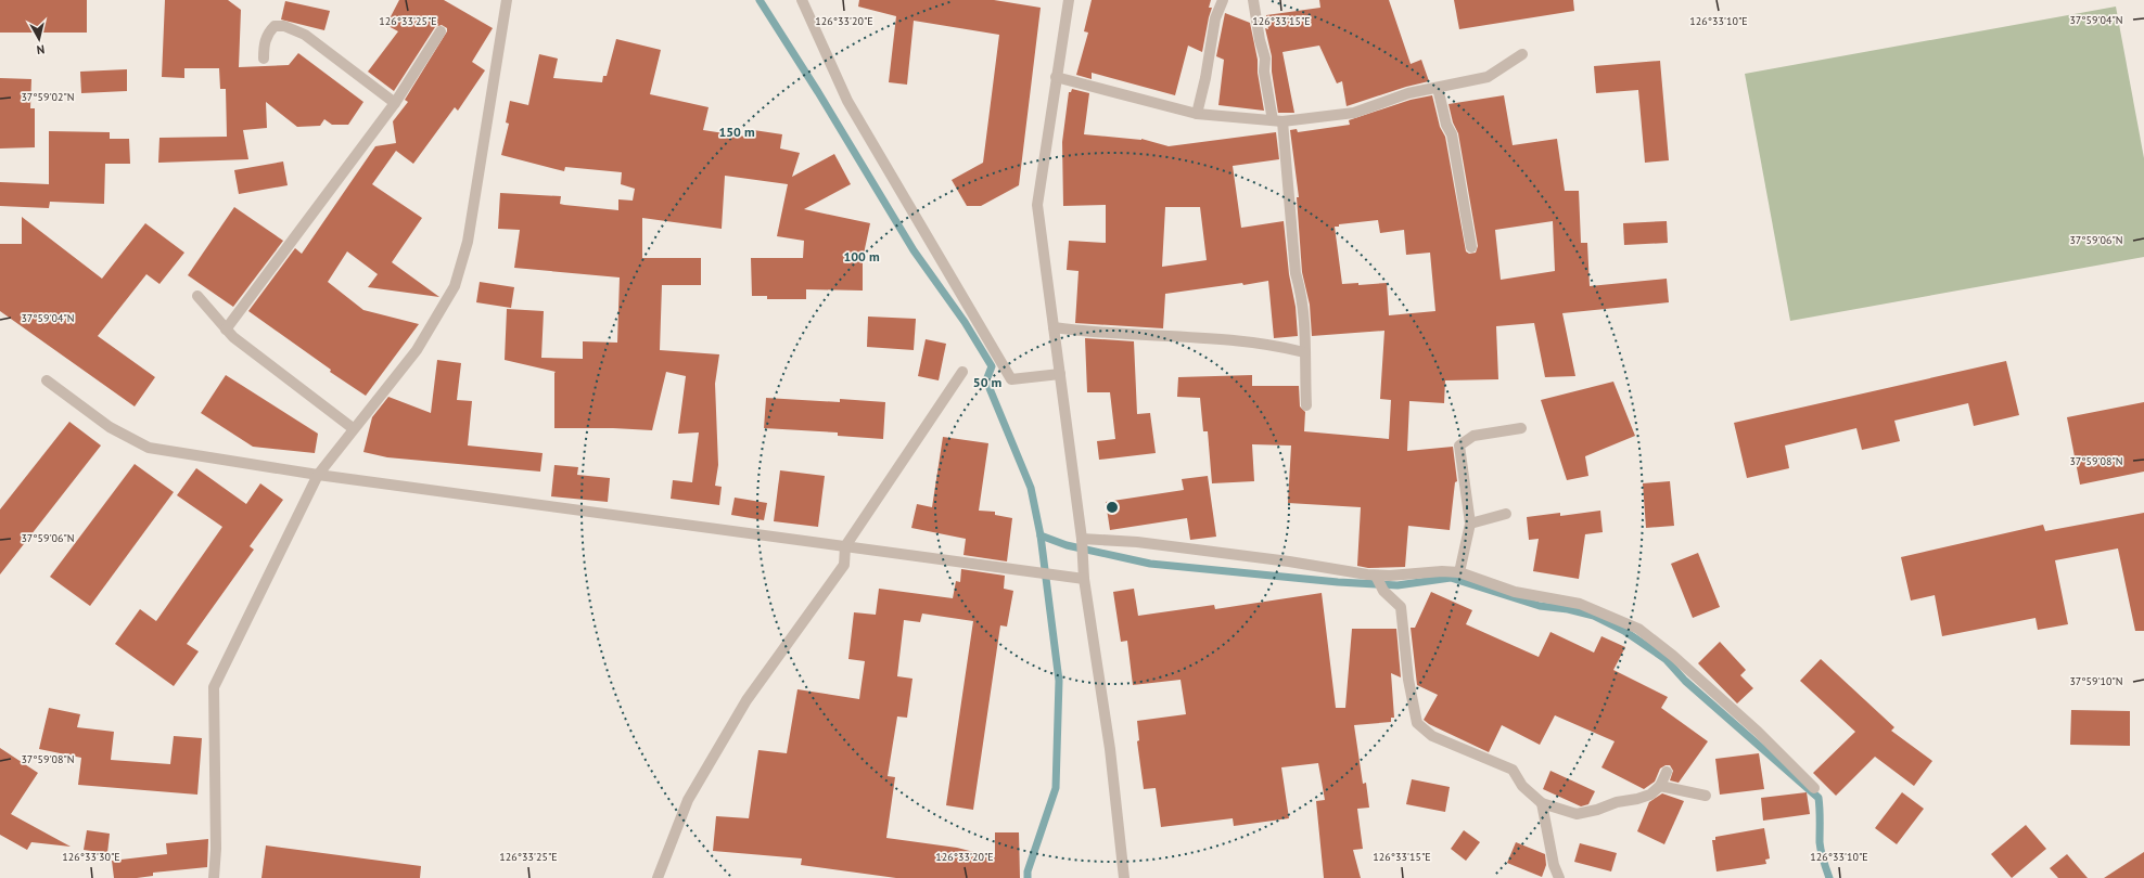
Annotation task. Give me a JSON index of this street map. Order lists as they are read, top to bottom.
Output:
{
  "north": "bottom",
  "coordinates": [
    "37°59'04\"N",
    "126°33'25\"E",
    "126°33'20\"E",
    "126°33'15\"E",
    "126°33'10\"E",
    "37°59'02\"N",
    "37°59'06\"N",
    "37°59'08\"N",
    "37°59'10\"N",
    "126°33'30\"E"
  ],
  "rings": ["150 m", "100 m", "50 m"]
}
